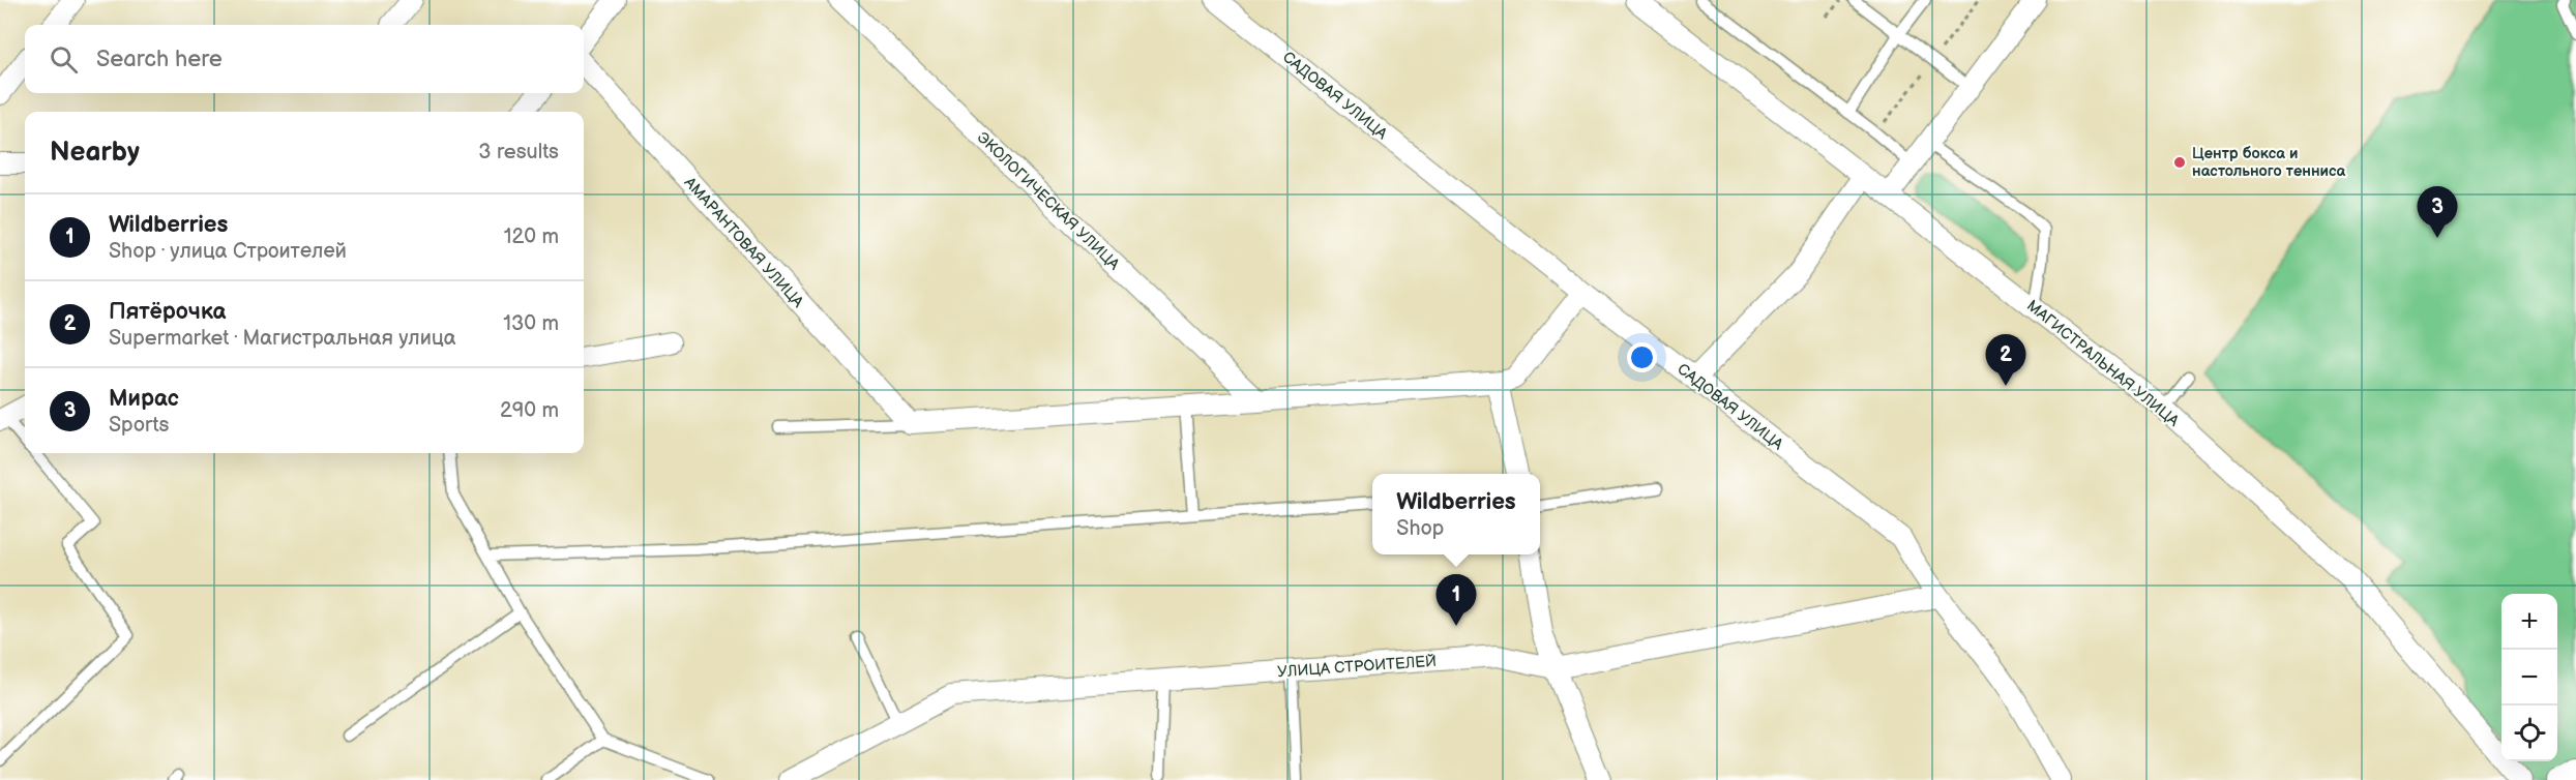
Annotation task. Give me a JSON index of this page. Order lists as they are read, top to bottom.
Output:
{
  "streets": {
    "street": [
      "САДОВАЯ УЛИЦА",
      "ЭКОЛОГИЧЕСКАЯ УЛИЦА",
      "АМАРАНТОВАЯ УЛИЦА",
      "МАГИСТРАЛЬНАЯ УЛИЦА",
      "УЛИЦА СТРОИТЕЛЕЙ"
    ]
  },
  "crossings": [
    ["САДОВАЯ УЛИЦА", "УЛИЦА СТРОИТЕЛЕЙ"]
  ],
  "places": ["Центр бокса и настольного тенниса"],
  "page": {
    "search": "Search here",
    "heading": ["Nearby", "3 results"],
    "pins": ["3", "2", "1"],
    "list": [
      {
        "mark": "1",
        "name": "Wildberries",
        "note": "Shop · улица Строителей",
        "value": "120 m"
      },
      {
        "mark": "2",
        "name": "Пятёрочка",
        "note": "Supermarket · Магистральная улица",
        "value": "130 m"
      },
      {
        "mark": "3",
        "name": "Мирас",
        "note": "Sports",
        "value": "290 m"
      }
    ],
    "popup": ["Wildberries", "Shop"],
    "map_buttons": ["+", "−"]
  }
}
